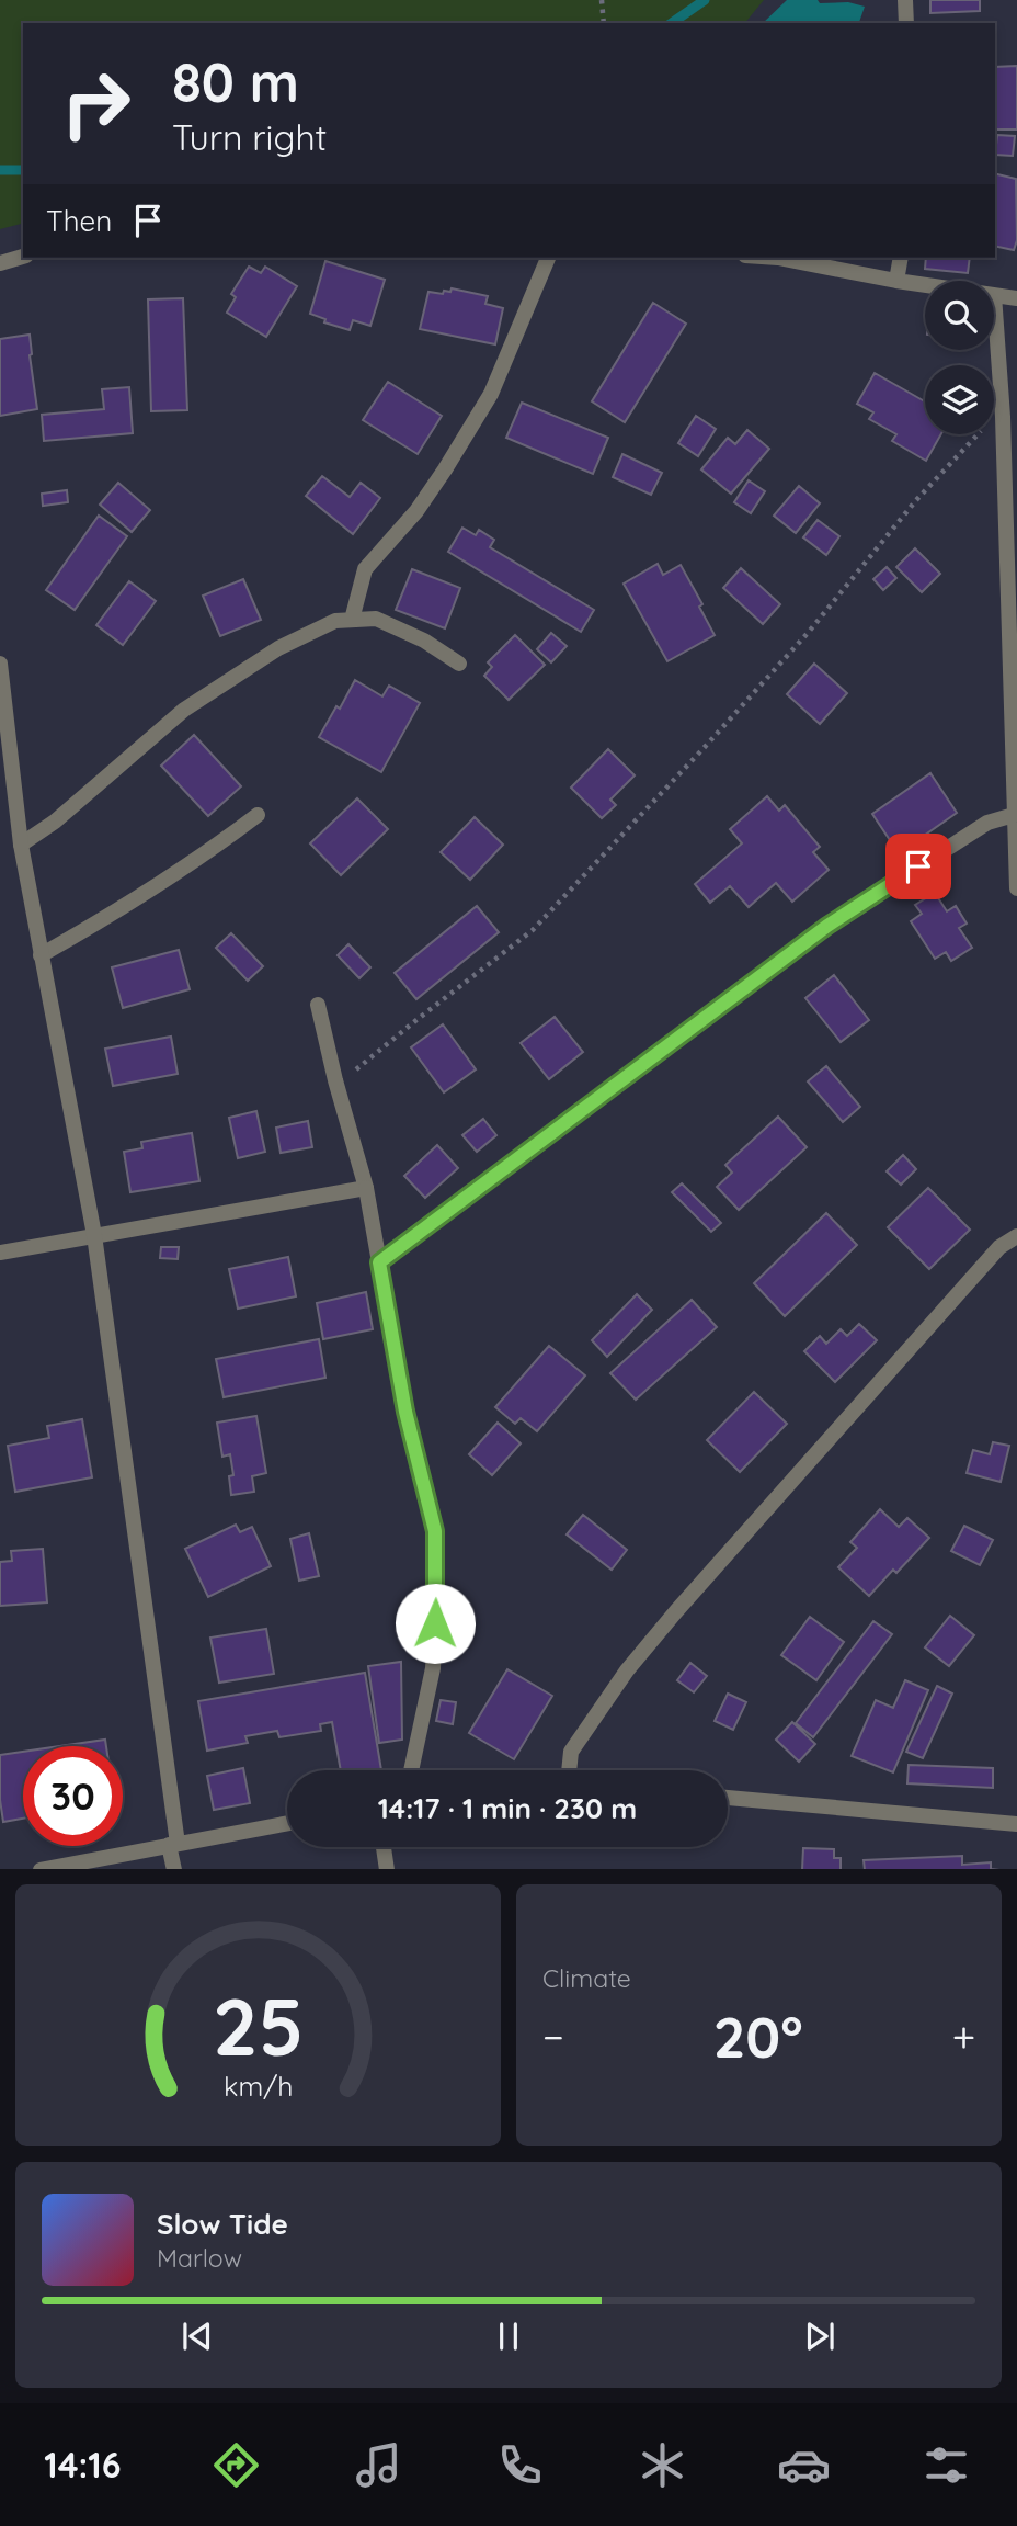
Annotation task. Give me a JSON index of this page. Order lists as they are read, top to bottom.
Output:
{
  "page": {
    "turn": ["80 m", "Turn right"],
    "then": "Then",
    "limit": "30",
    "trip": "14:17 · 1 min · 230 m",
    "tile": "Climate",
    "heat": ["−", "20°", "+"],
    "song": ["Slow Tide", "Marlow"],
    "tabs": "14:16",
    "gauge": ["25", "km/h"]
  }
}
